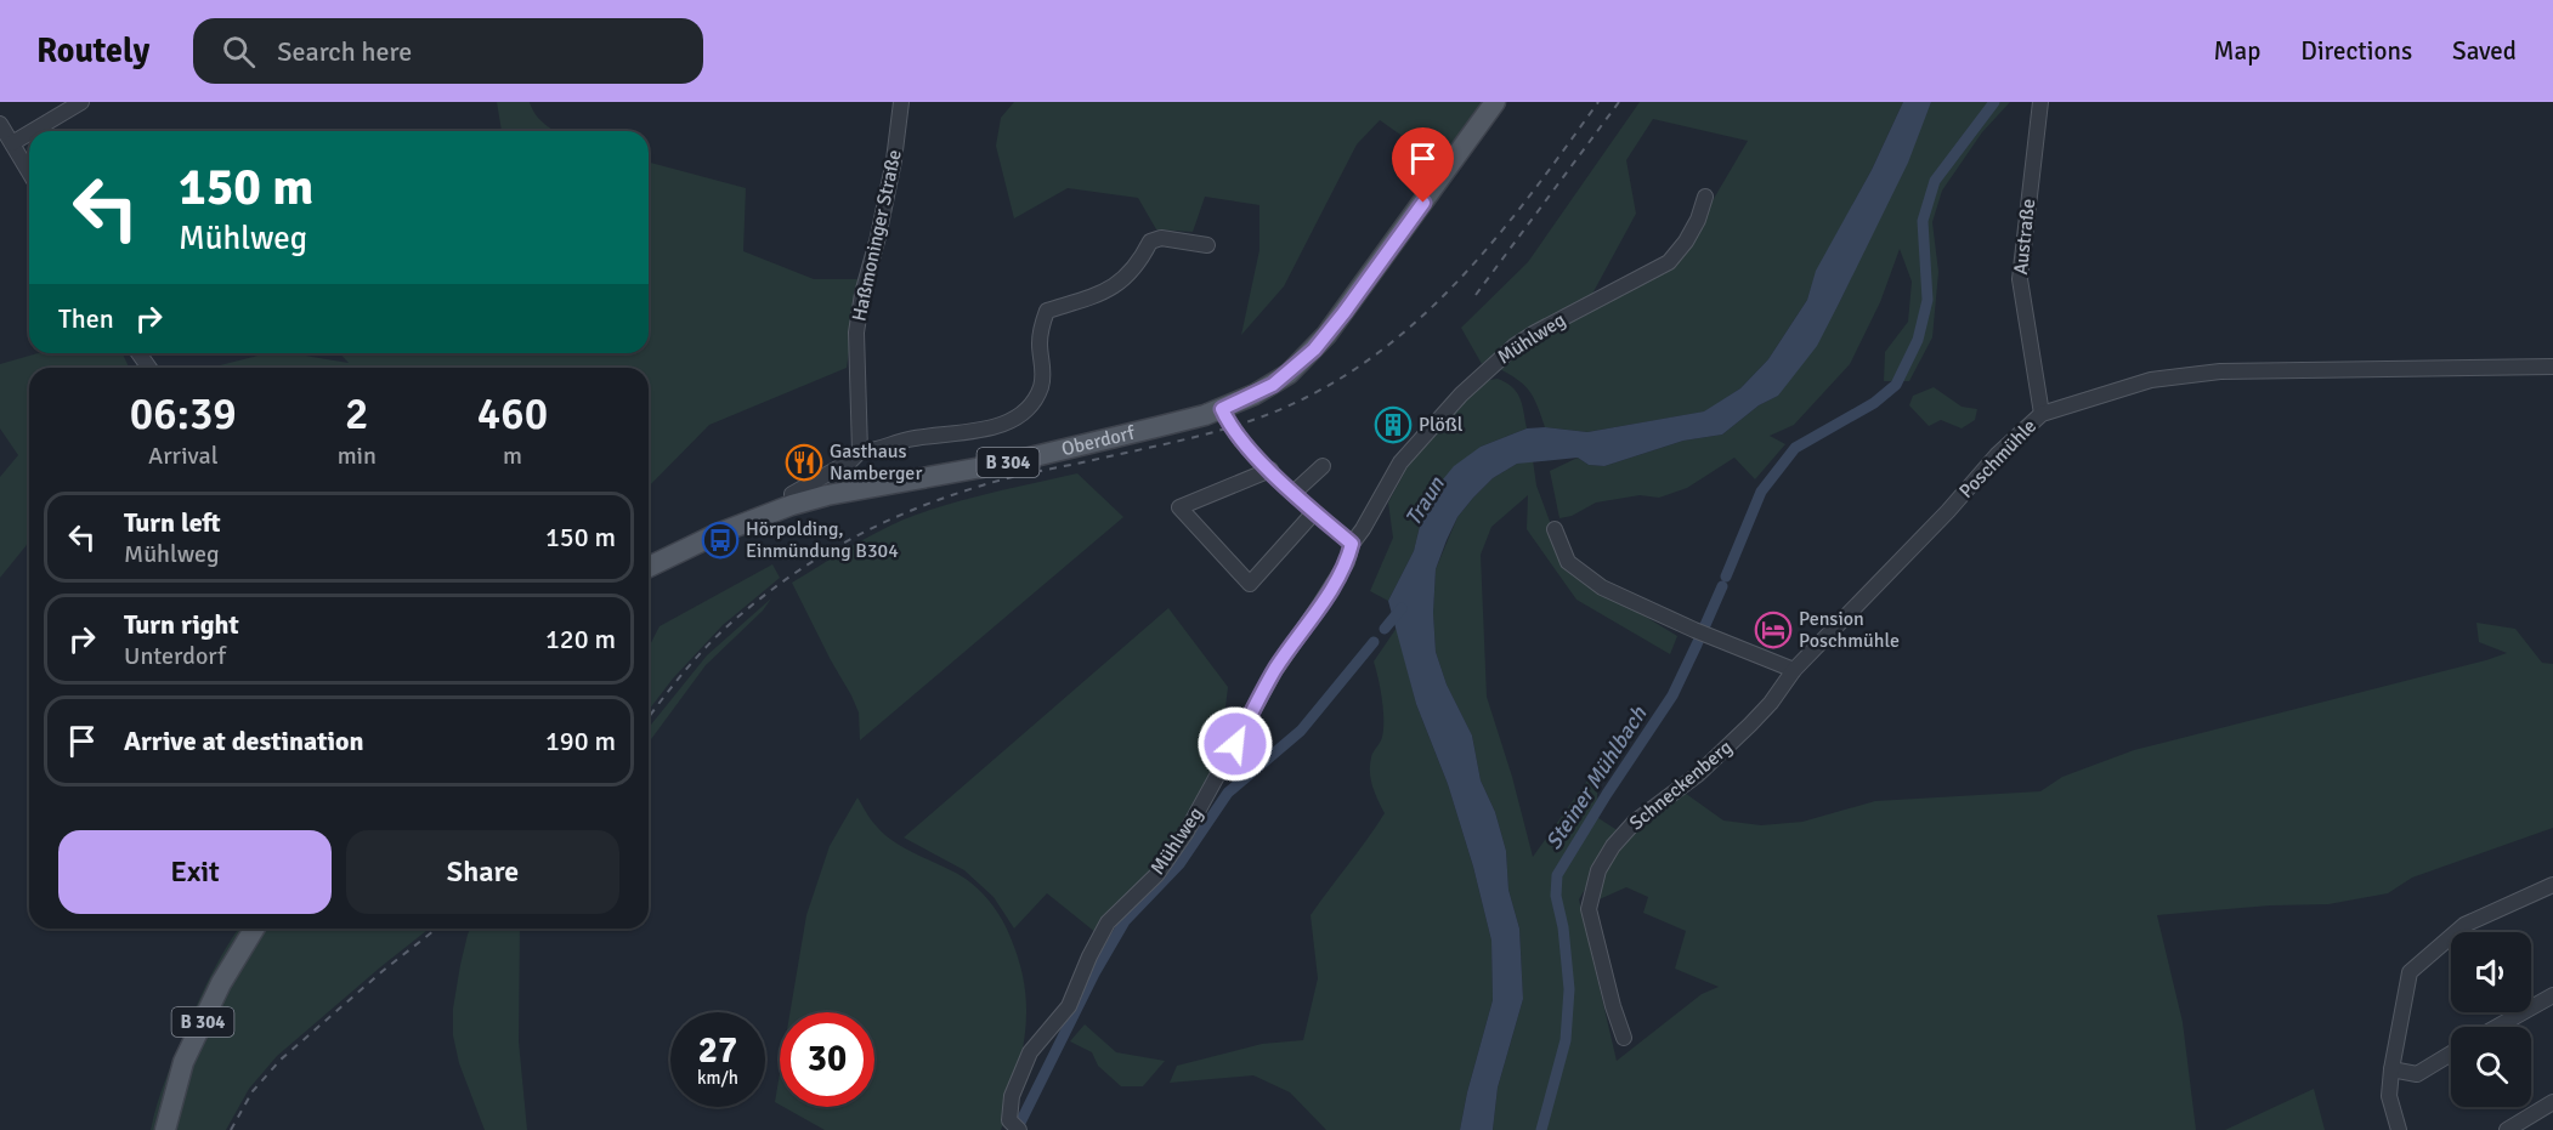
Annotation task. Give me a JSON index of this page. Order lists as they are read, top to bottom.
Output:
{
  "streets": {
    "main road": ["Oberdorf", "B 304"],
    "street": [
      "Haßmoninger Straße",
      "Austraße",
      "Mühlweg",
      "Poschmühle",
      "Schneckenberg"
    ]
  },
  "crossings": [
    ["Austraße", "Poschmühle"],
    ["Oberdorf", "B 304"],
    ["Poschmühle", "Schneckenberg"]
  ],
  "water": ["Traun", "Steiner Mühlbach"],
  "places": {
    "building": ["Plößl"],
    "restaurant": ["Gasthaus Namberger"],
    "bus stop": ["Hörpolding, Einmündung B304"],
    "hotel": ["Pension Poschmühle"]
  },
  "page": {
    "header": "Routely",
    "search": "Search here",
    "nav": ["Map", "Directions", "Saved"],
    "turn": ["150 m", "Mühlweg"],
    "then": "Then",
    "eta": [
      "06:39",
      "Arrival",
      "2",
      "min",
      "460",
      "m"
    ],
    "list": [
      {
        "name": "Turn left",
        "note": "Mühlweg",
        "value": "150 m"
      },
      {
        "name": "Turn right",
        "note": "Unterdorf",
        "value": "120 m"
      },
      {
        "name": "Arrive at destination",
        "value": "190 m"
      }
    ],
    "buttons": ["Exit", "Share"],
    "speed": "27 km/h",
    "limit": "30"
  }
}
